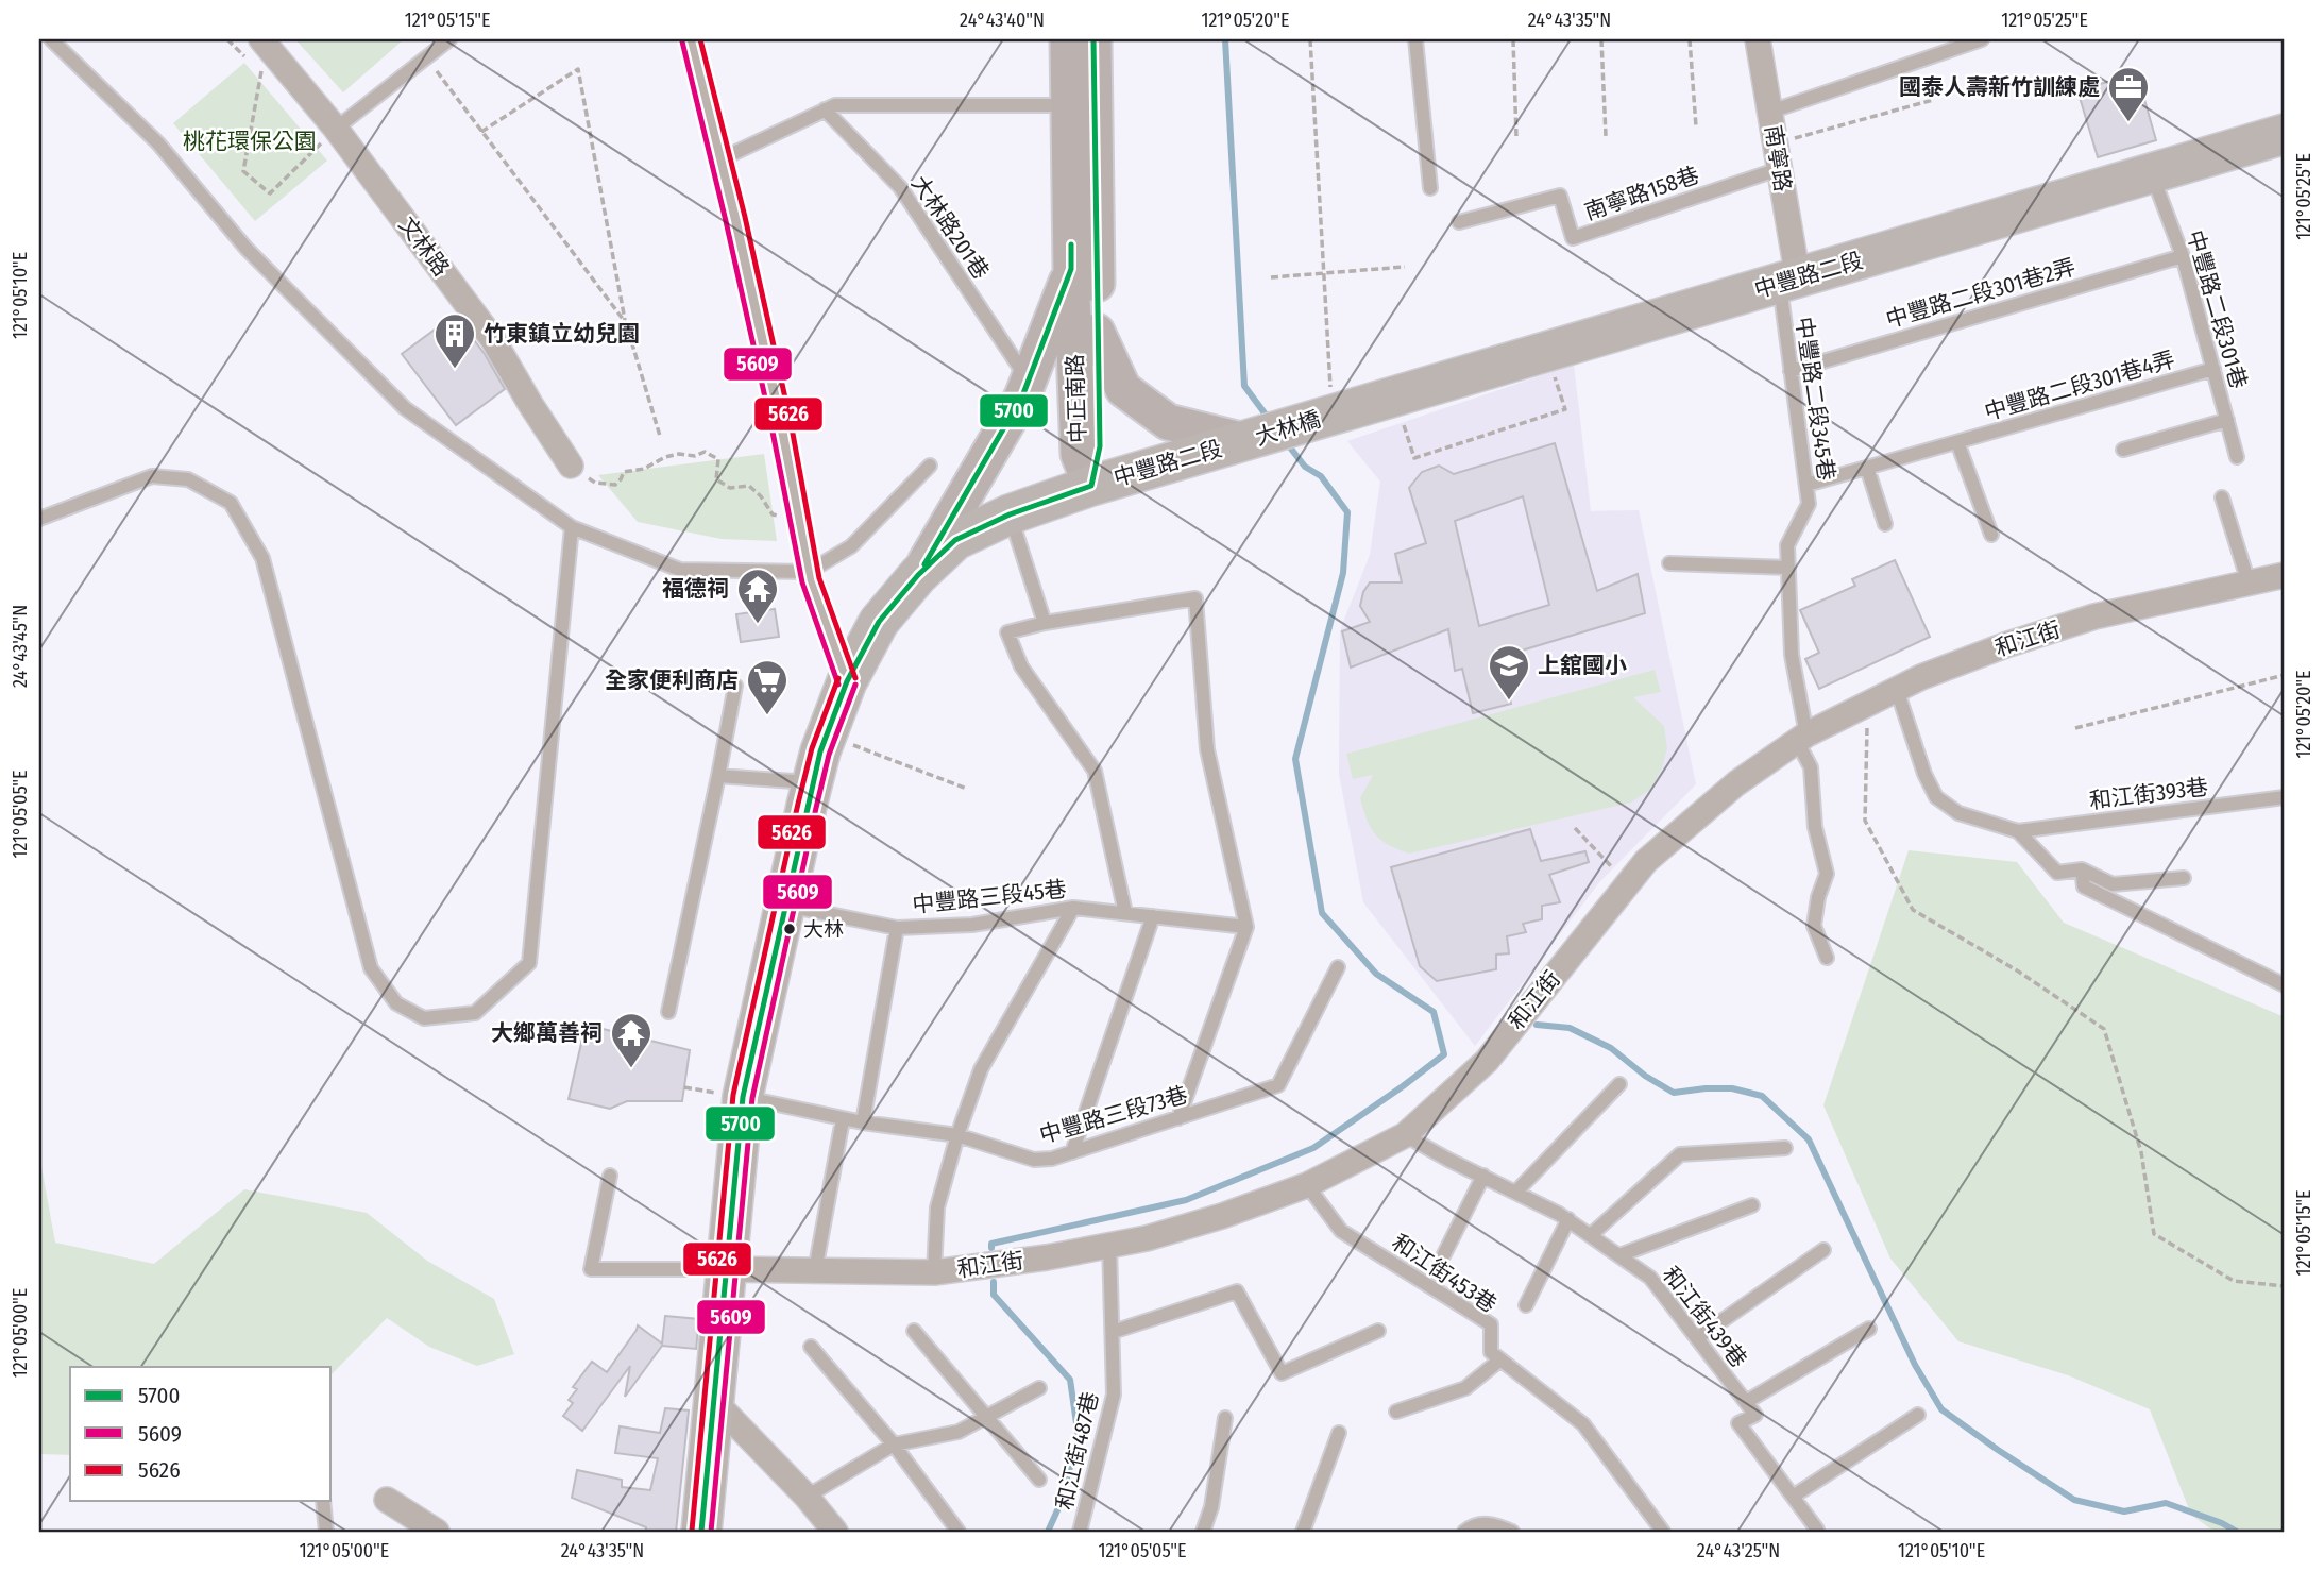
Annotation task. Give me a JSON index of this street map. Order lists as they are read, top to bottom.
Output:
{
  "streets": {
    "main road": ["中豐路二段", "大林橋"],
    "street": [
      "南寧路",
      "文林路",
      "中正南路",
      "和江街"
    ],
    "lane": [
      "南寧路158巷",
      "大林路201巷",
      "中豐路二段301巷2弄",
      "中豐路二段301巷",
      "中豐路二段301巷4弄",
      "中豐路二段345巷",
      "和江街393巷",
      "中豐路三段45巷",
      "中豐路三段73巷",
      "和江街453巷",
      "和江街439巷",
      "和江街487巷"
    ]
  },
  "crossings": [
    ["南寧路", "南寧路158巷"],
    ["南寧路", "中豐路二段"],
    ["南寧路", "中豐路二段345巷"],
    ["中豐路二段", "中豐路二段301巷"],
    ["中豐路二段", "中正南路"],
    ["中豐路二段", "中豐路二段345巷"],
    ["中豐路二段", "大林橋"],
    ["中豐路二段", "和江街"],
    ["中豐路二段", "中豐路三段45巷"],
    ["中豐路二段", "中豐路三段73巷"],
    ["中豐路二段301巷2弄", "中豐路二段301巷"],
    ["中豐路二段301巷2弄", "中豐路二段345巷"],
    ["中豐路二段301巷", "中豐路二段301巷4弄"],
    ["中豐路二段301巷4弄", "中豐路二段345巷"],
    ["中豐路二段345巷", "和江街"],
    ["和江街", "和江街393巷"],
    ["和江街", "和江街453巷"],
    ["和江街", "和江街439巷"],
    ["和江街", "和江街487巷"]
  ],
  "parks": ["桃花環保公園"],
  "places": {
    "office": ["國泰人壽新竹訓練處"],
    "building": ["竹東鎮立幼兒園"],
    "temple": ["福德祠", "大鄉萬善祠"],
    "school or university": ["上舘國小"],
    "supermarket": ["全家便利商店"],
    "other": ["大林"]
  },
  "lines": ["transit line 5700", "transit line 5626", "transit line 5609"],
  "legend": ["5700", "5609", "5626"],
  "coordinates": [
    "121°05'15\"E",
    "24°43'40\"N",
    "121°05'20\"E",
    "24°43'35\"N",
    "121°05'25\"E",
    "121°05'10\"E",
    "24°43'45\"N",
    "121°05'05\"E",
    "121°05'00\"E",
    "24°43'25\"N"
  ]
}
